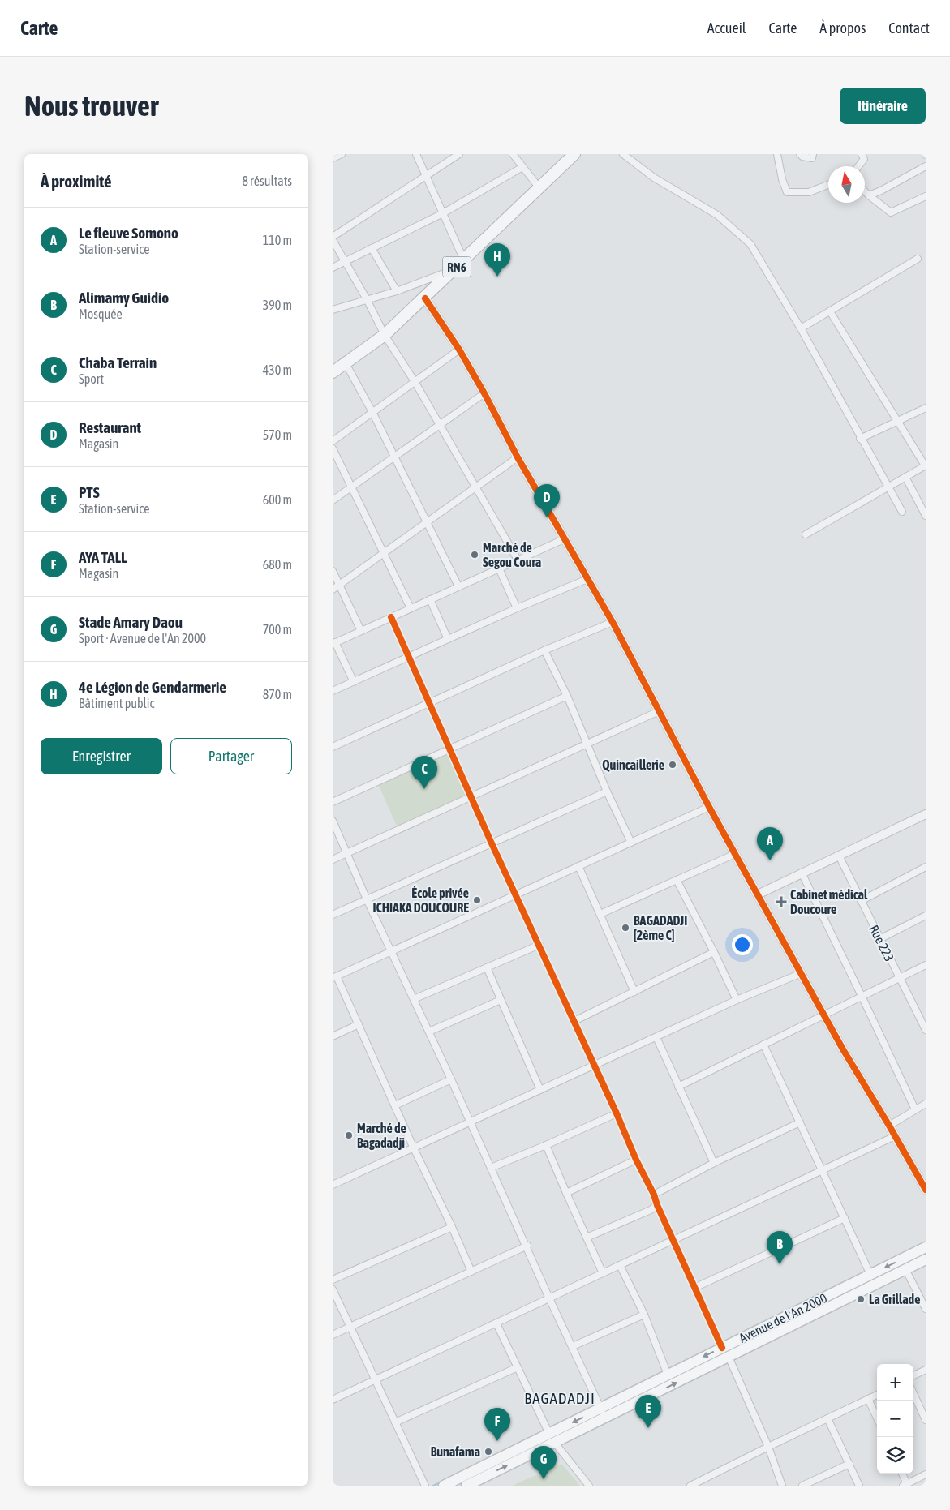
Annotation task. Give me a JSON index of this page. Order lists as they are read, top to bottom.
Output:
{
  "streets": {
    "highway": ["RN6"],
    "main road": ["Avenue de l'An 2000"],
    "street": ["Rue 223"]
  },
  "districts": ["BAGADADJI"],
  "places": {
    "other": [
      "Marché de Segou Coura",
      "Quincaillerie",
      "École privée ICHIAKA DOUCOURE",
      "BAGADADJI [2ème C]",
      "Marché de Bagadadji",
      "La Grillade",
      "Bunafama"
    ],
    "health": ["Cabinet médical Doucoure"]
  },
  "north": "top",
  "page": {
    "header": "Carte",
    "nav": [
      "Accueil",
      "Carte",
      "À propos",
      "Contact"
    ],
    "buttons": [
      "Itinéraire",
      ["Enregistrer", "Partager"]
    ],
    "title": "Nous trouver",
    "heading": ["À proximité", "8 résultats"],
    "list": [
      {
        "mark": "A",
        "name": "Le fleuve Somono",
        "note": "Station-service",
        "value": "110 m"
      },
      {
        "mark": "B",
        "name": "Alimamy Guidio",
        "note": "Mosquée",
        "value": "390 m"
      },
      {
        "mark": "C",
        "name": "Chaba Terrain",
        "note": "Sport",
        "value": "430 m"
      },
      {
        "mark": "D",
        "name": "Restaurant",
        "note": "Magasin",
        "value": "570 m"
      },
      {
        "mark": "E",
        "name": "PTS",
        "note": "Station-service",
        "value": "600 m"
      },
      {
        "mark": "F",
        "name": "AYA TALL",
        "note": "Magasin",
        "value": "680 m"
      },
      {
        "mark": "G",
        "name": "Stade Amary Daou",
        "note": "Sport · Avenue de l'An 2000",
        "value": "700 m"
      },
      {
        "mark": "H",
        "name": "4e Légion de Gendarmerie",
        "note": "Bâtiment public",
        "value": "870 m"
      }
    ],
    "pins": [
      "H",
      "D",
      "C",
      "A",
      "B",
      "E",
      "F",
      "G"
    ],
    "map_buttons": ["+", "−"]
  }
}
